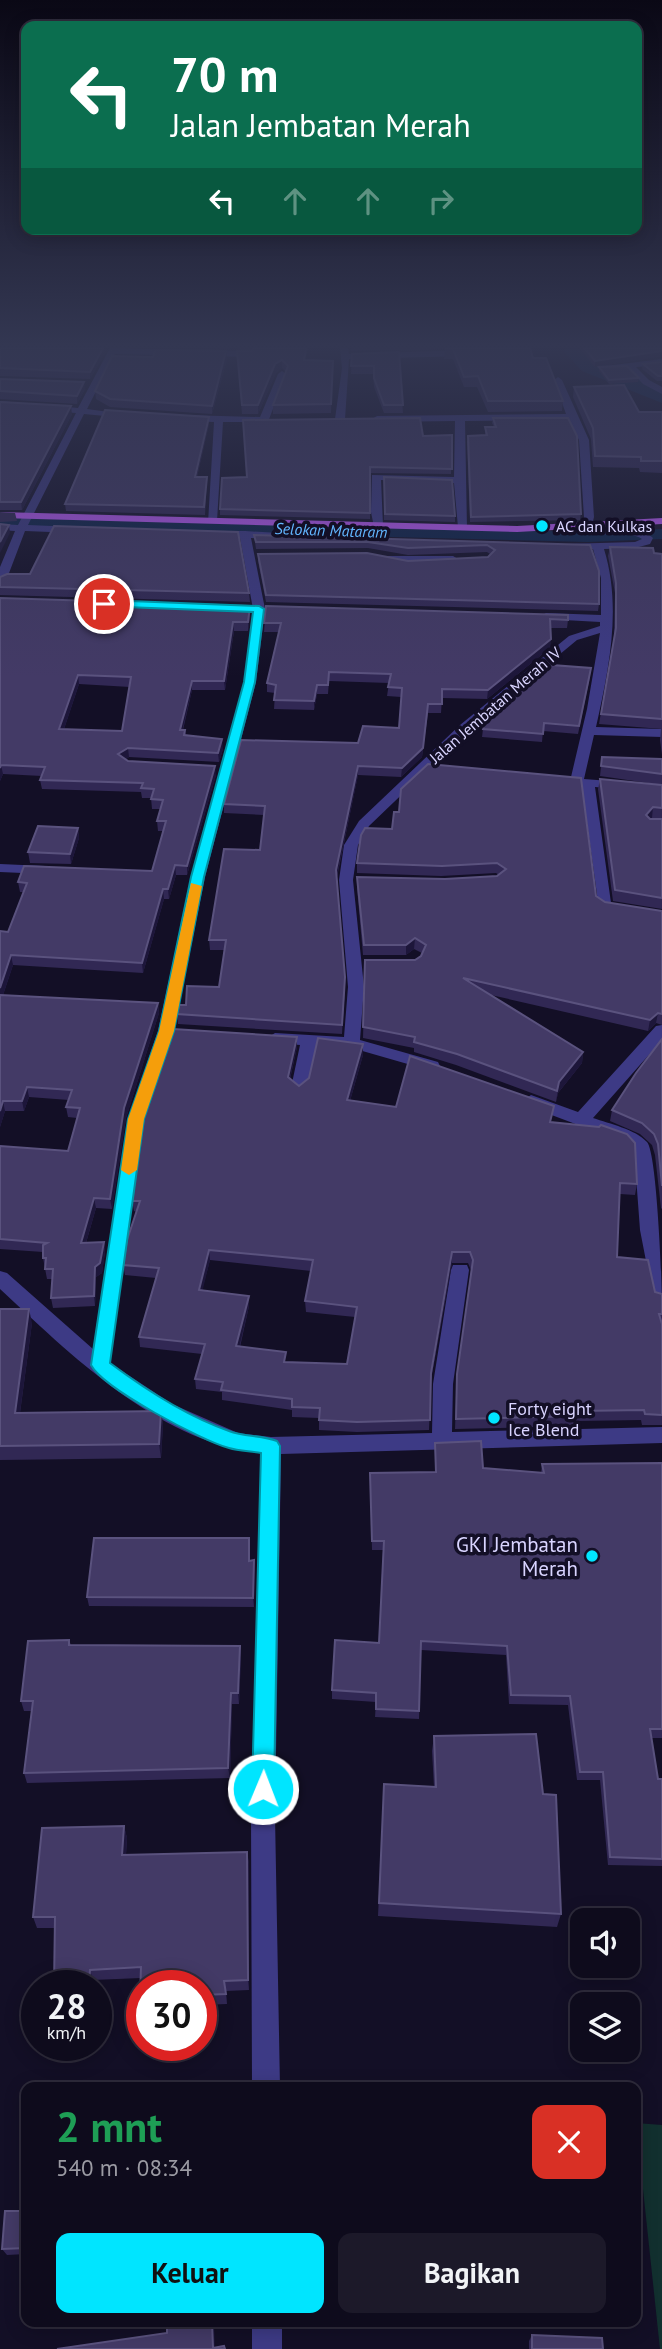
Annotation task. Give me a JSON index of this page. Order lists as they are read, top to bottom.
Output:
{
  "streets": {
    "street": ["Jalan Jembatan Merah IV"]
  },
  "water": ["Selokan Mataram"],
  "places": ["AC dan Kulkas", "Forty eight Ice Blend", "GKI Jembatan Merah"],
  "page": {
    "turn": ["70 m", "Jalan Jembatan Merah"],
    "speed": "28 km/h",
    "limit": "30",
    "heading": ["2 mnt", "540 m · 08:34"],
    "buttons": ["Keluar", "Bagikan"]
  }
}
